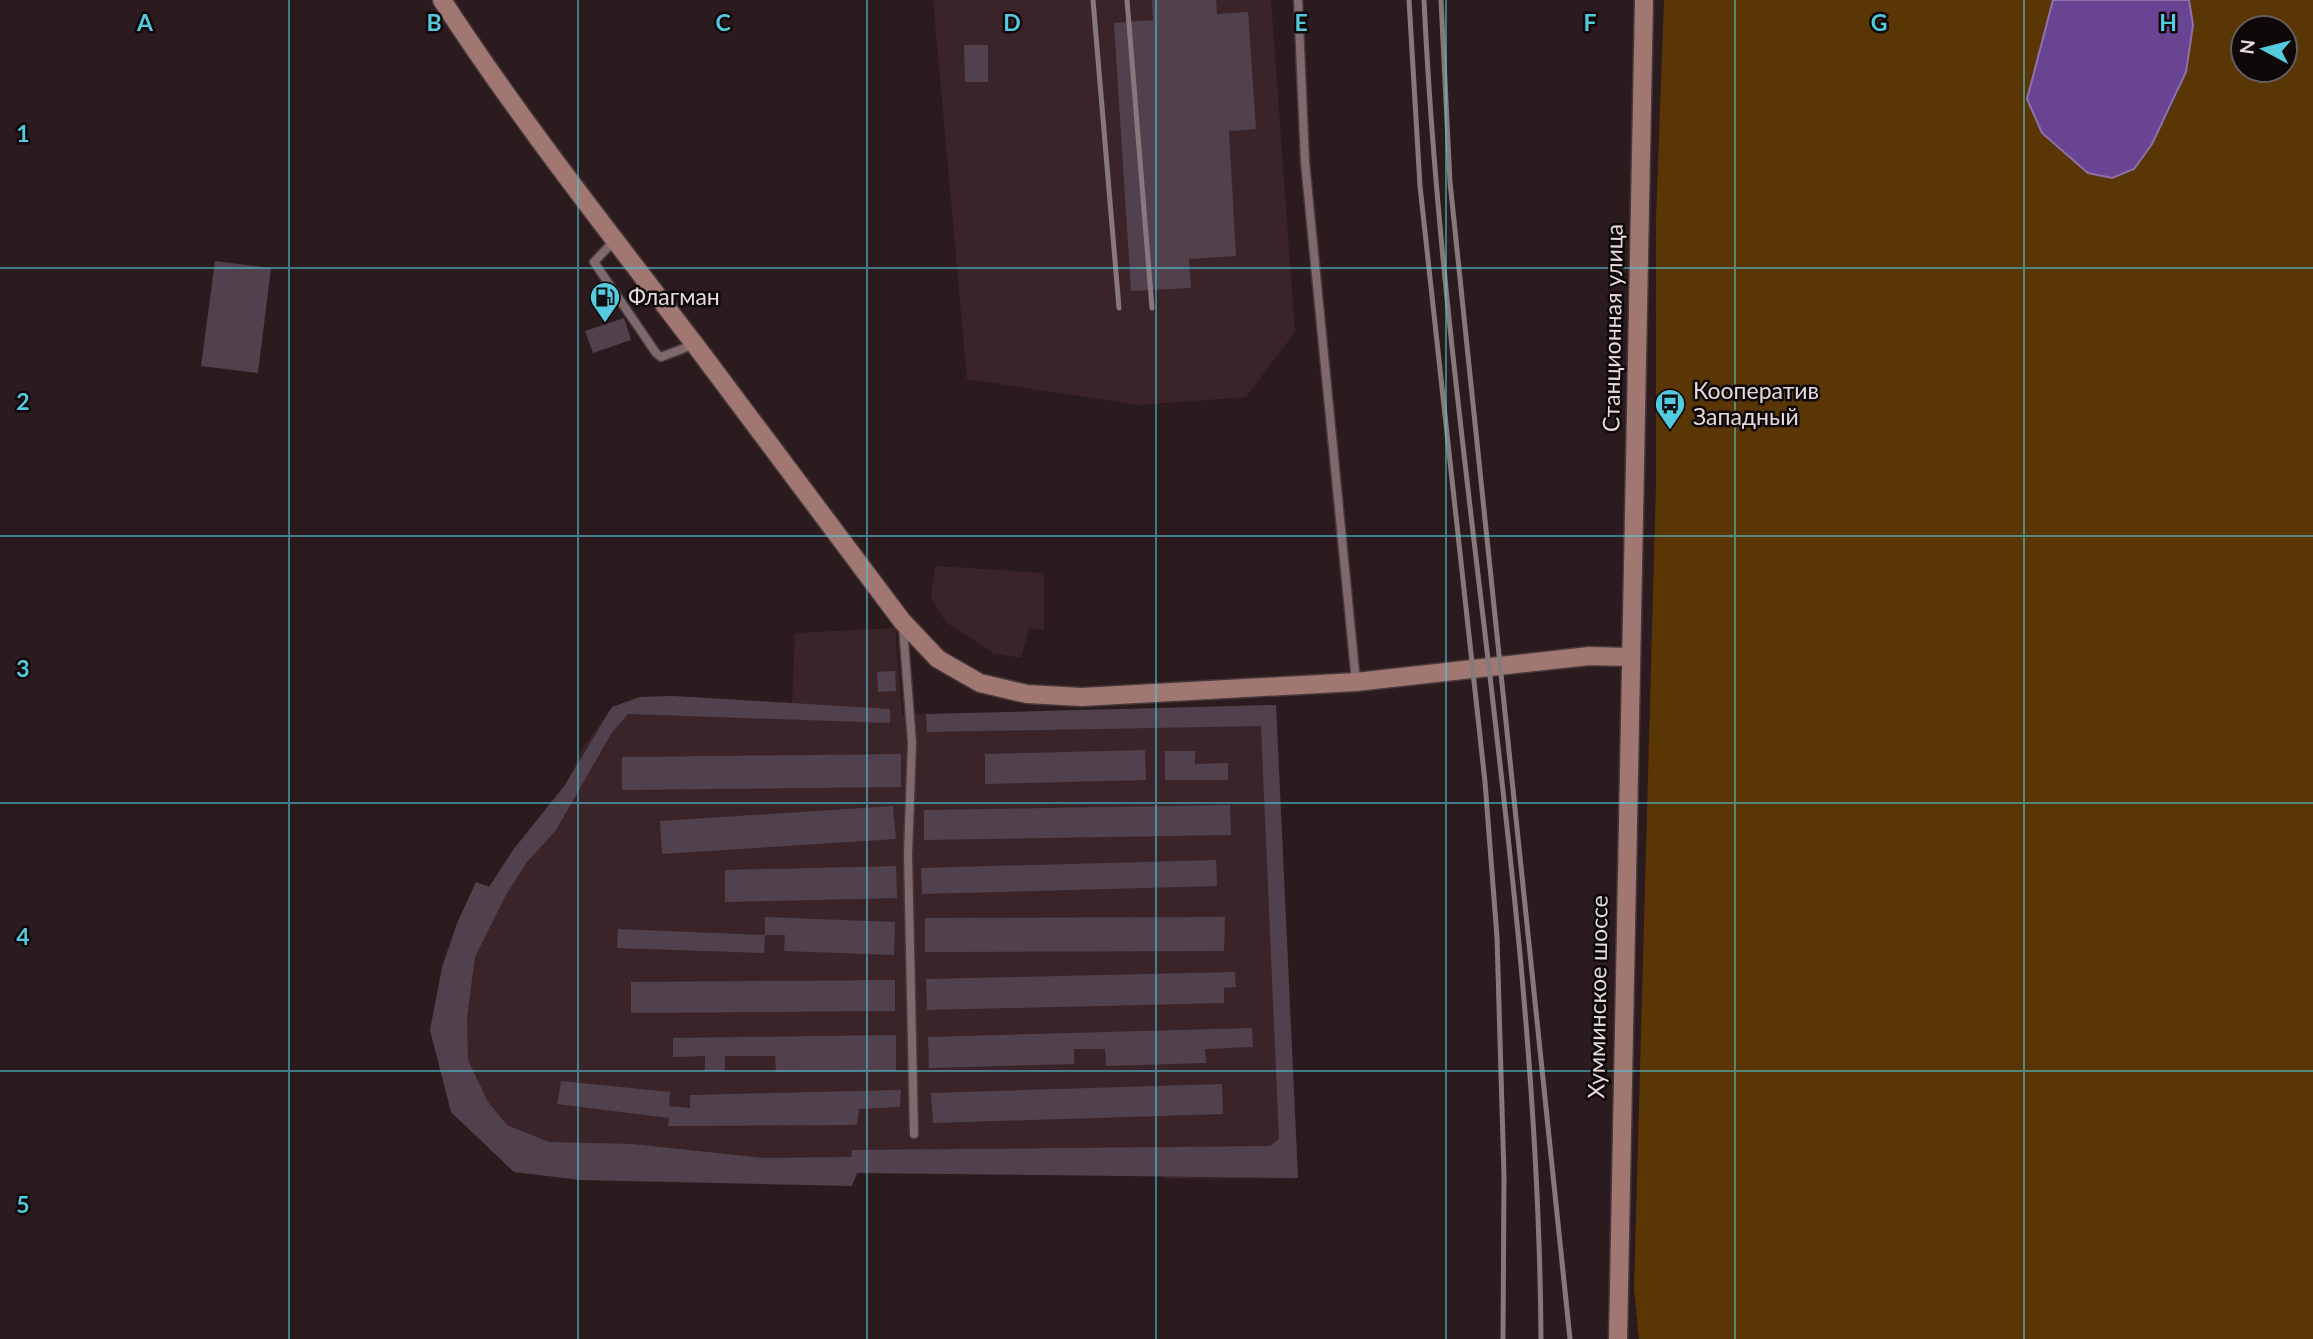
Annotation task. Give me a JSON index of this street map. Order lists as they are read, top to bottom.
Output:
{
  "streets": {
    "street": ["Станционная улица", "Хумминское шоссе"]
  },
  "crossings": [
    ["Станционная улица", "Хумминское шоссе"]
  ],
  "places": {
    "fuel station": ["Флагман"],
    "bus stop": ["Кооператив Западный"]
  },
  "north": "left",
  "grid": {
    "columns": [
      "A",
      "B",
      "C",
      "D",
      "E",
      "F",
      "G",
      "H"
    ],
    "rows": [
      "1",
      "2",
      "3",
      "4",
      "5"
    ]
  }
}
